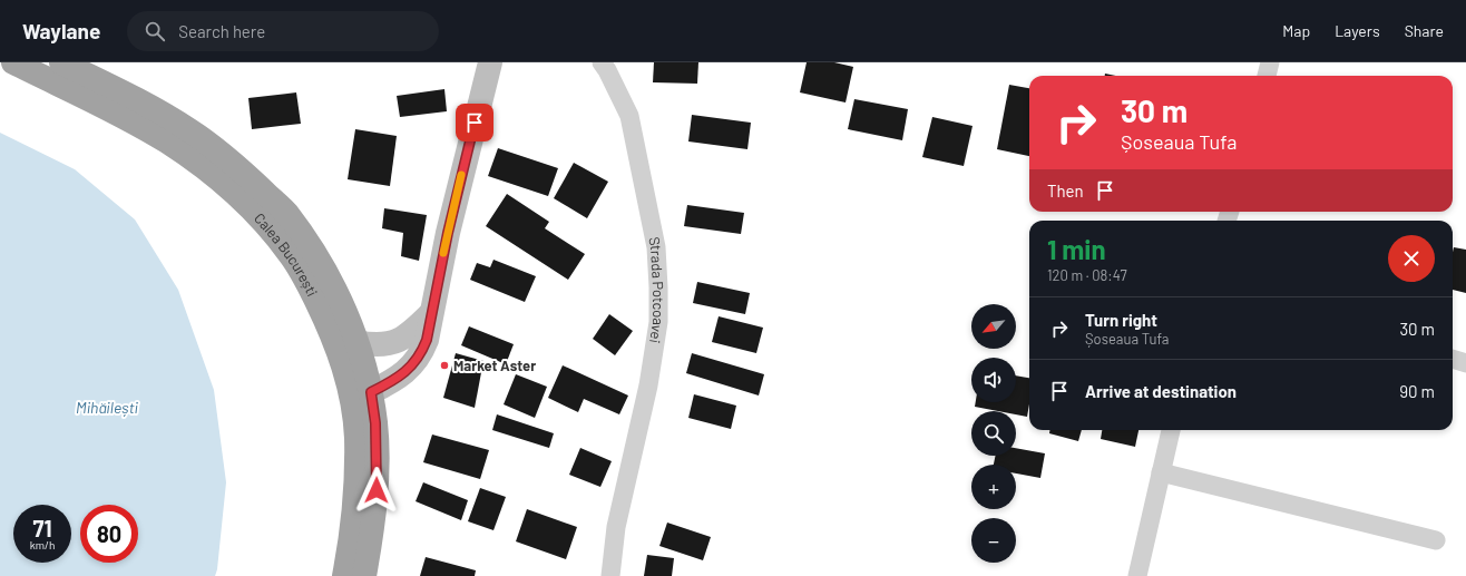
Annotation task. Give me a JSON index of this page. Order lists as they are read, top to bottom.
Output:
{
  "streets": {
    "highway": ["Calea București"],
    "street": ["Strada Potcoavei"]
  },
  "water": ["Mihăilești"],
  "places": ["Market Aster"],
  "north": "bottom left",
  "page": {
    "header": "Waylane",
    "search": "Search here",
    "nav": ["Map", "Layers", "Share"],
    "turn": ["30 m", "Șoseaua Tufa"],
    "then": "Then",
    "heading": ["1 min", "120 m · 08:47"],
    "list": [
      {
        "name": "Turn right",
        "note": "Șoseaua Tufa",
        "value": "30 m"
      },
      {
        "name": "Arrive at destination",
        "value": "90 m"
      }
    ],
    "map_buttons": ["+", "−"],
    "speed": "71 km/h",
    "limit": "80"
  }
}
